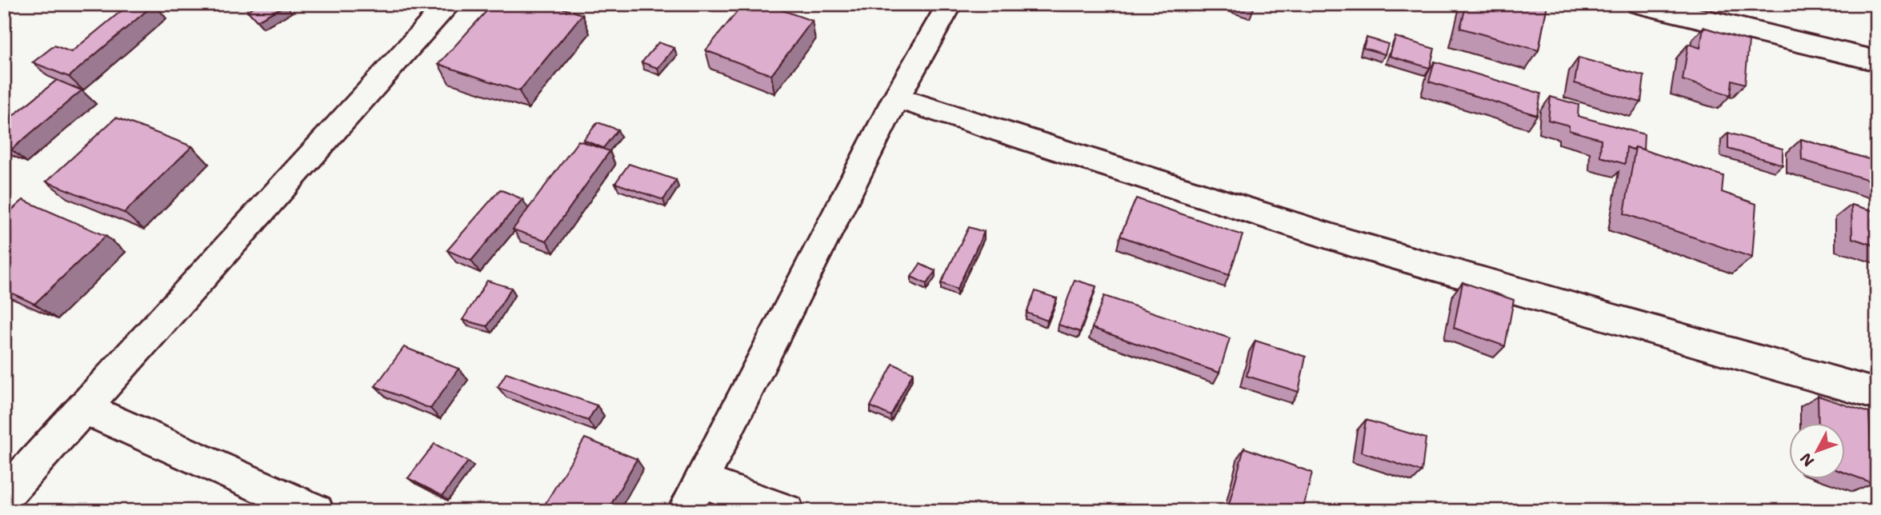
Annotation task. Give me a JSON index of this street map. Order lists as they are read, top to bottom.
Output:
{
  "north": "bottom left"
}
